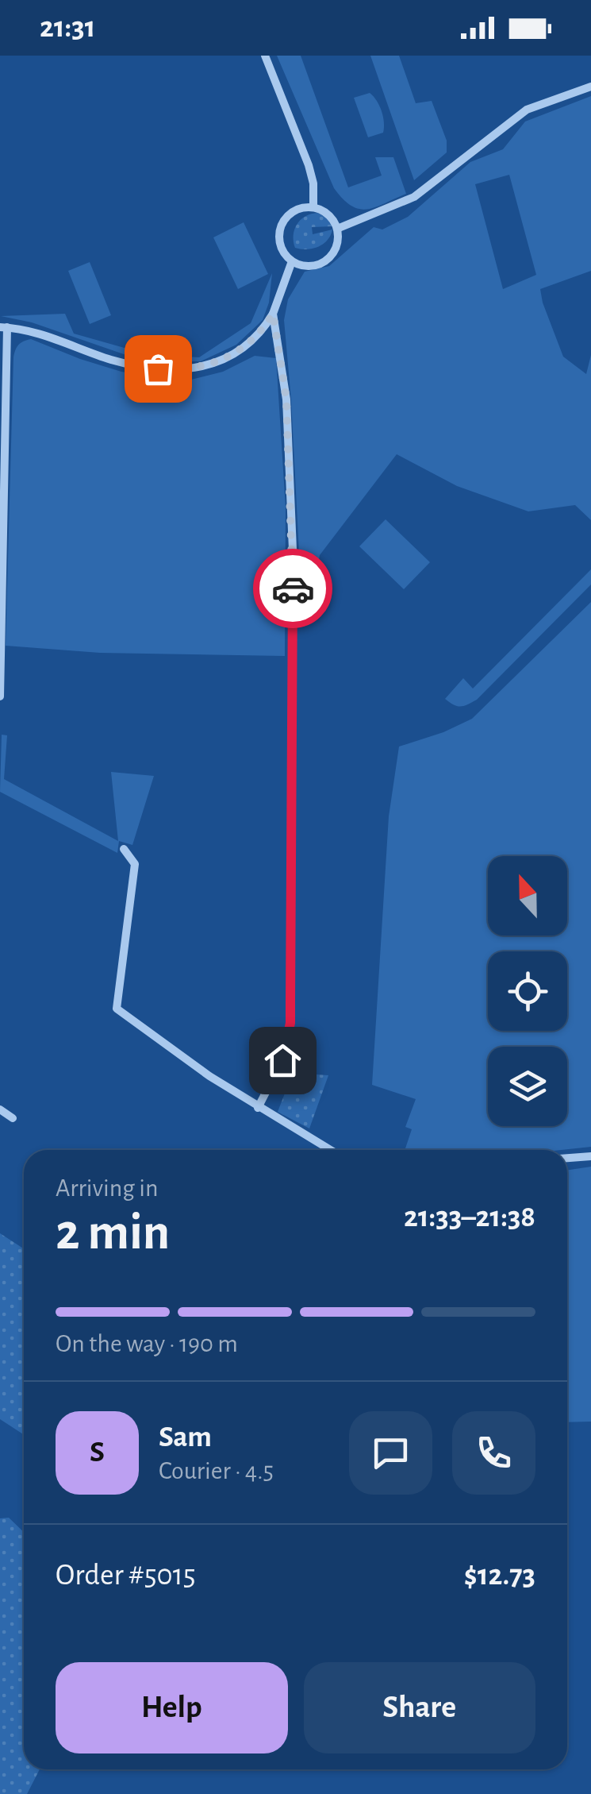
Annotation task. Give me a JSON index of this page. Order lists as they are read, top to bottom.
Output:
{
  "north": "top",
  "page": {
    "status": "21:31",
    "heading": ["2 min", "Arriving in", "21:33–21:38"],
    "panel": [
      "Sam",
      "Courier · 4.5",
      "Order #5015",
      "$12.73"
    ],
    "bar": "On the way · 190 m",
    "round": "S",
    "buttons": ["Help", "Share"]
  }
}
